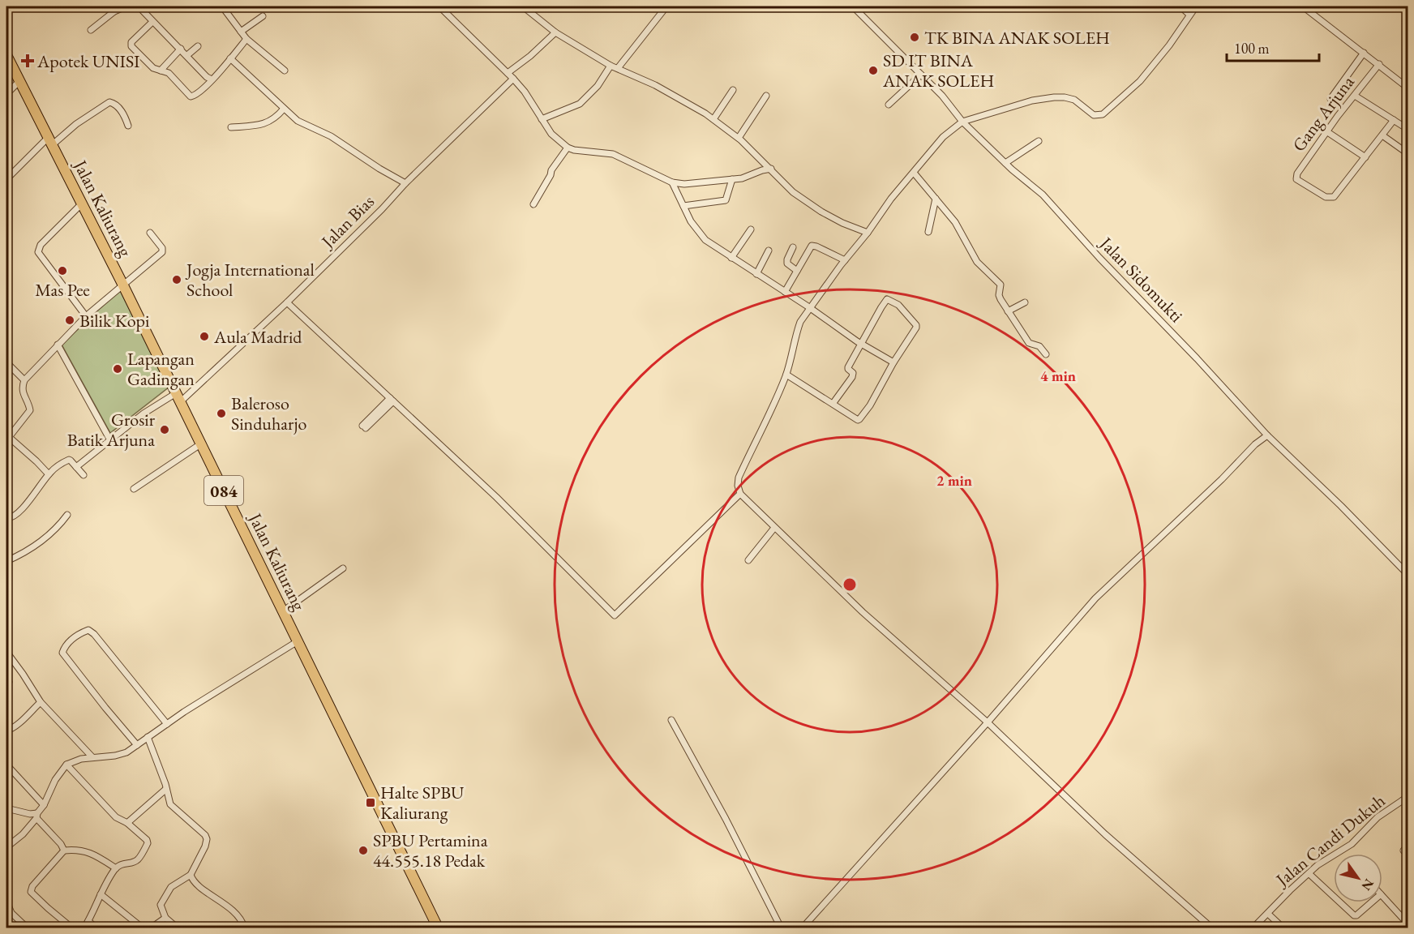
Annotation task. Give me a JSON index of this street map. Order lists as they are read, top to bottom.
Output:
{
  "streets": {
    "main road": ["Jalan Kaliurang", "084"],
    "street": [
      "Gang Arjuna",
      "Jalan Bias",
      "Jalan Sidomukti",
      "Jalan Candi Dukuh"
    ]
  },
  "crossings": [
    ["Jalan Kaliurang", "Jalan Bias"]
  ],
  "places": {
    "other": [
      "TK BINA ANAK SOLEH",
      "SD IT BINA ANAK SOLEH",
      "Mas Pee",
      "Jogja International School",
      "Bilik Kopi",
      "Aula Madrid",
      "Lapangan Gadingan",
      "Baleroso Sinduharjo",
      "Grosir Batik Arjuna",
      "SPBU Pertamina 44.555.18 Pedak"
    ],
    "health": ["Apotek UNISI"],
    "transit": ["Halte SPBU Kaliurang"]
  },
  "scale_bar": "100 m",
  "north": "bottom right",
  "rings": ["4 min", "2 min"]
}
